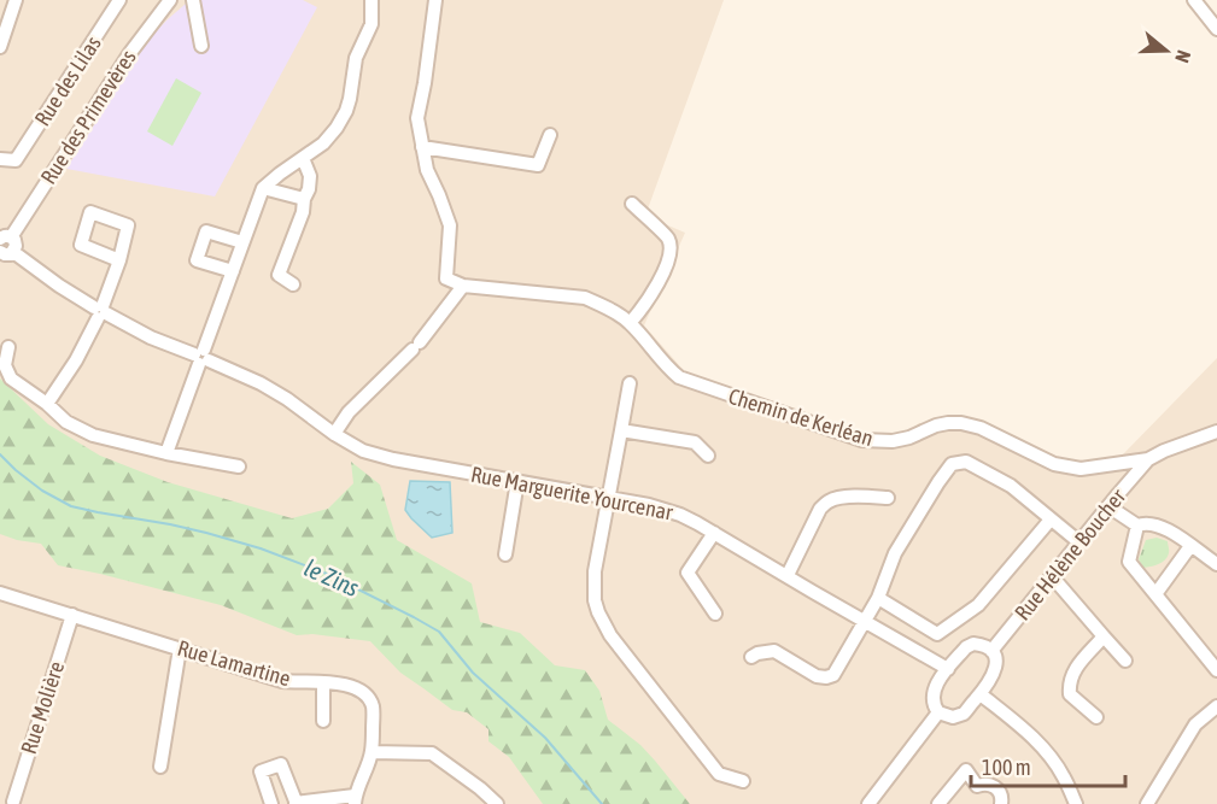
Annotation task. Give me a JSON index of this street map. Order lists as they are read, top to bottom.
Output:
{
  "streets": {
    "street": [
      "Rue des Lilas",
      "Rue des Primevères",
      "Chemin de Kerléan",
      "Rue Marguerite Yourcenar",
      "Rue Hélène Boucher",
      "Rue Lamartine",
      "Rue Molière"
    ]
  },
  "crossings": [
    ["Chemin de Kerléan", "Rue Hélène Boucher"],
    ["Rue Lamartine", "Rue Molière"]
  ],
  "water": ["le Zins"],
  "scale_bar": "100 m",
  "north": "right"
}
